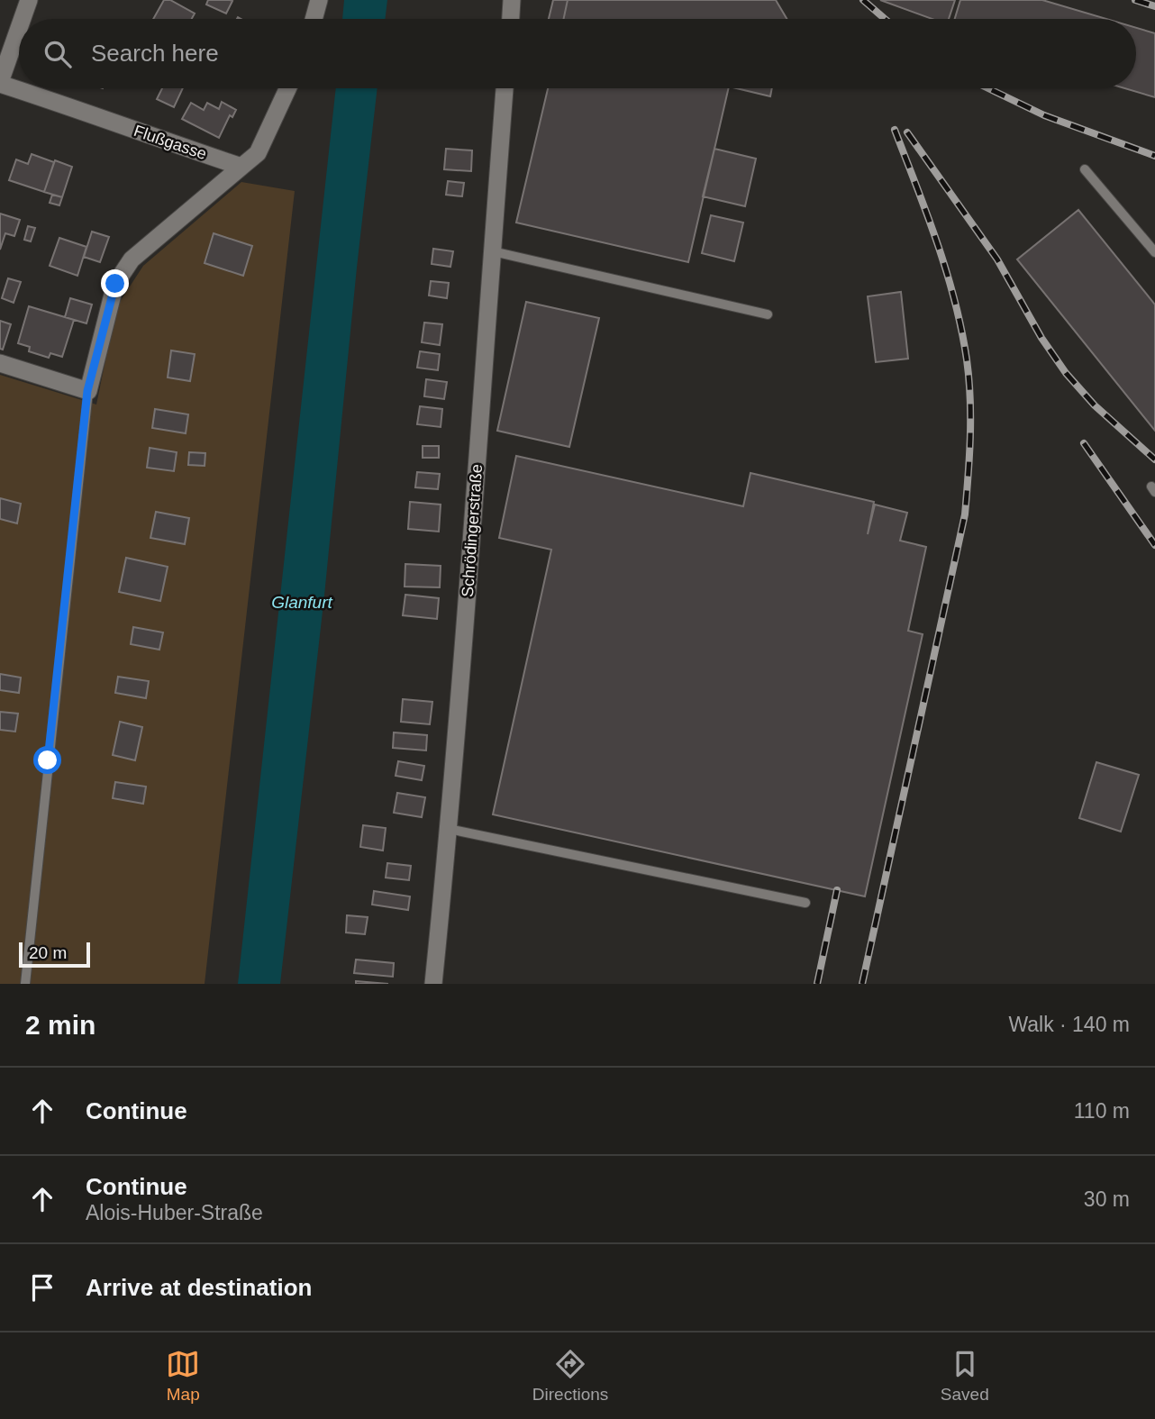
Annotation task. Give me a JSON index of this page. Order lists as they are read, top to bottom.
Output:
{
  "streets": {
    "street": ["Flußgasse", "Schrödingerstraße"]
  },
  "water": ["Glanfurt"],
  "scale_bar": "20 m",
  "page": {
    "search": "Search here",
    "scale": "20 m",
    "heading": ["2 min", "Walk · 140 m"],
    "list": [
      ["Continue", "110 m"],
      ["Continue", "Alois-Huber-Straße", "30 m"],
      "Arrive at destination"
    ],
    "nav": ["Map", "Directions", "Saved"]
  }
}
